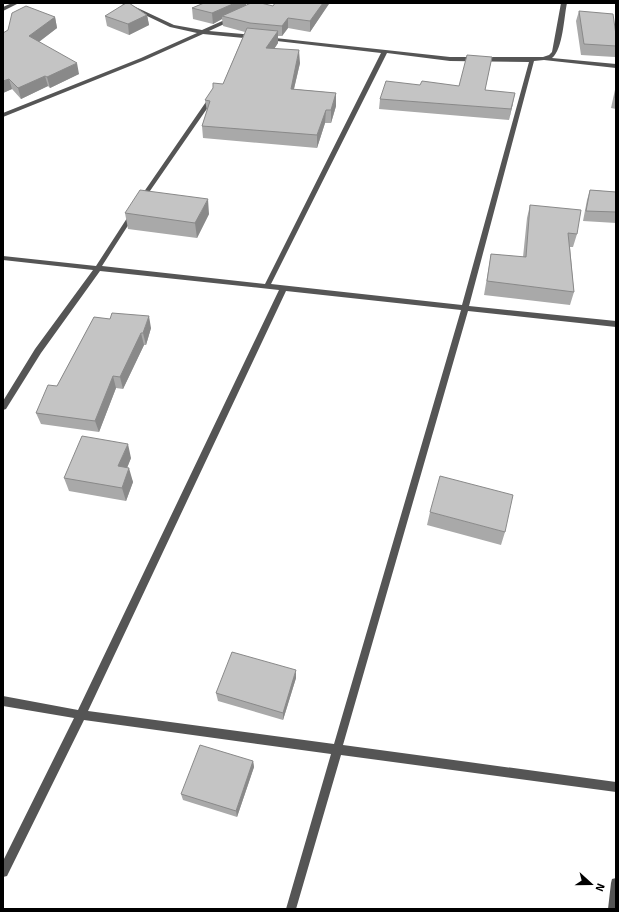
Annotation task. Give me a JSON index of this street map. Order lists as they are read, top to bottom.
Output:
{
  "north": "right"
}
